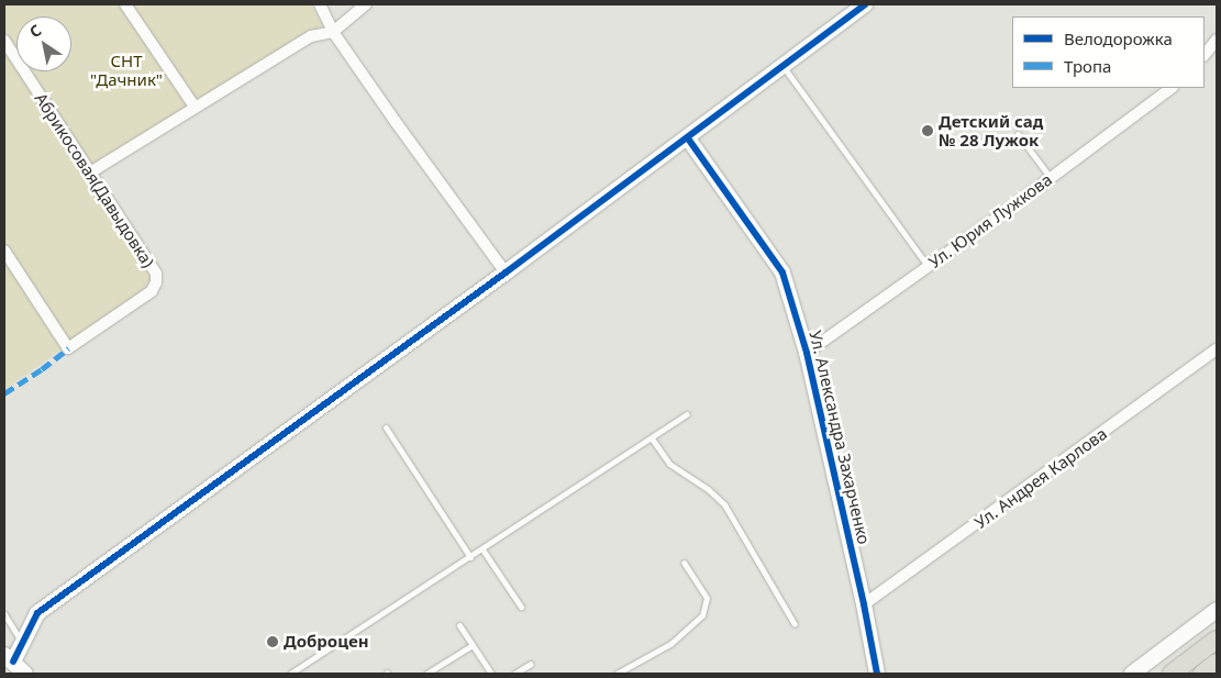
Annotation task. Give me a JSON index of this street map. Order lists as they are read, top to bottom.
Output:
{
  "streets": {
    "street": [
      "Абрикосовая(Давыдовка)",
      "Ул. Юрия Лужкова",
      "Ул. Александра Захарченко",
      "Ул. Андрея Карлова"
    ]
  },
  "crossings": [
    ["Ул. Юрия Лужкова", "Ул. Александра Захарченко"],
    ["Ул. Александра Захарченко", "Ул. Андрея Карлова"]
  ],
  "parks": ["СНТ \"Дачник\""],
  "places": ["Детский сад № 28 Лужок", "Доброцен"],
  "legend": ["Велодорожка", "Тропа"],
  "north": "top left"
}
